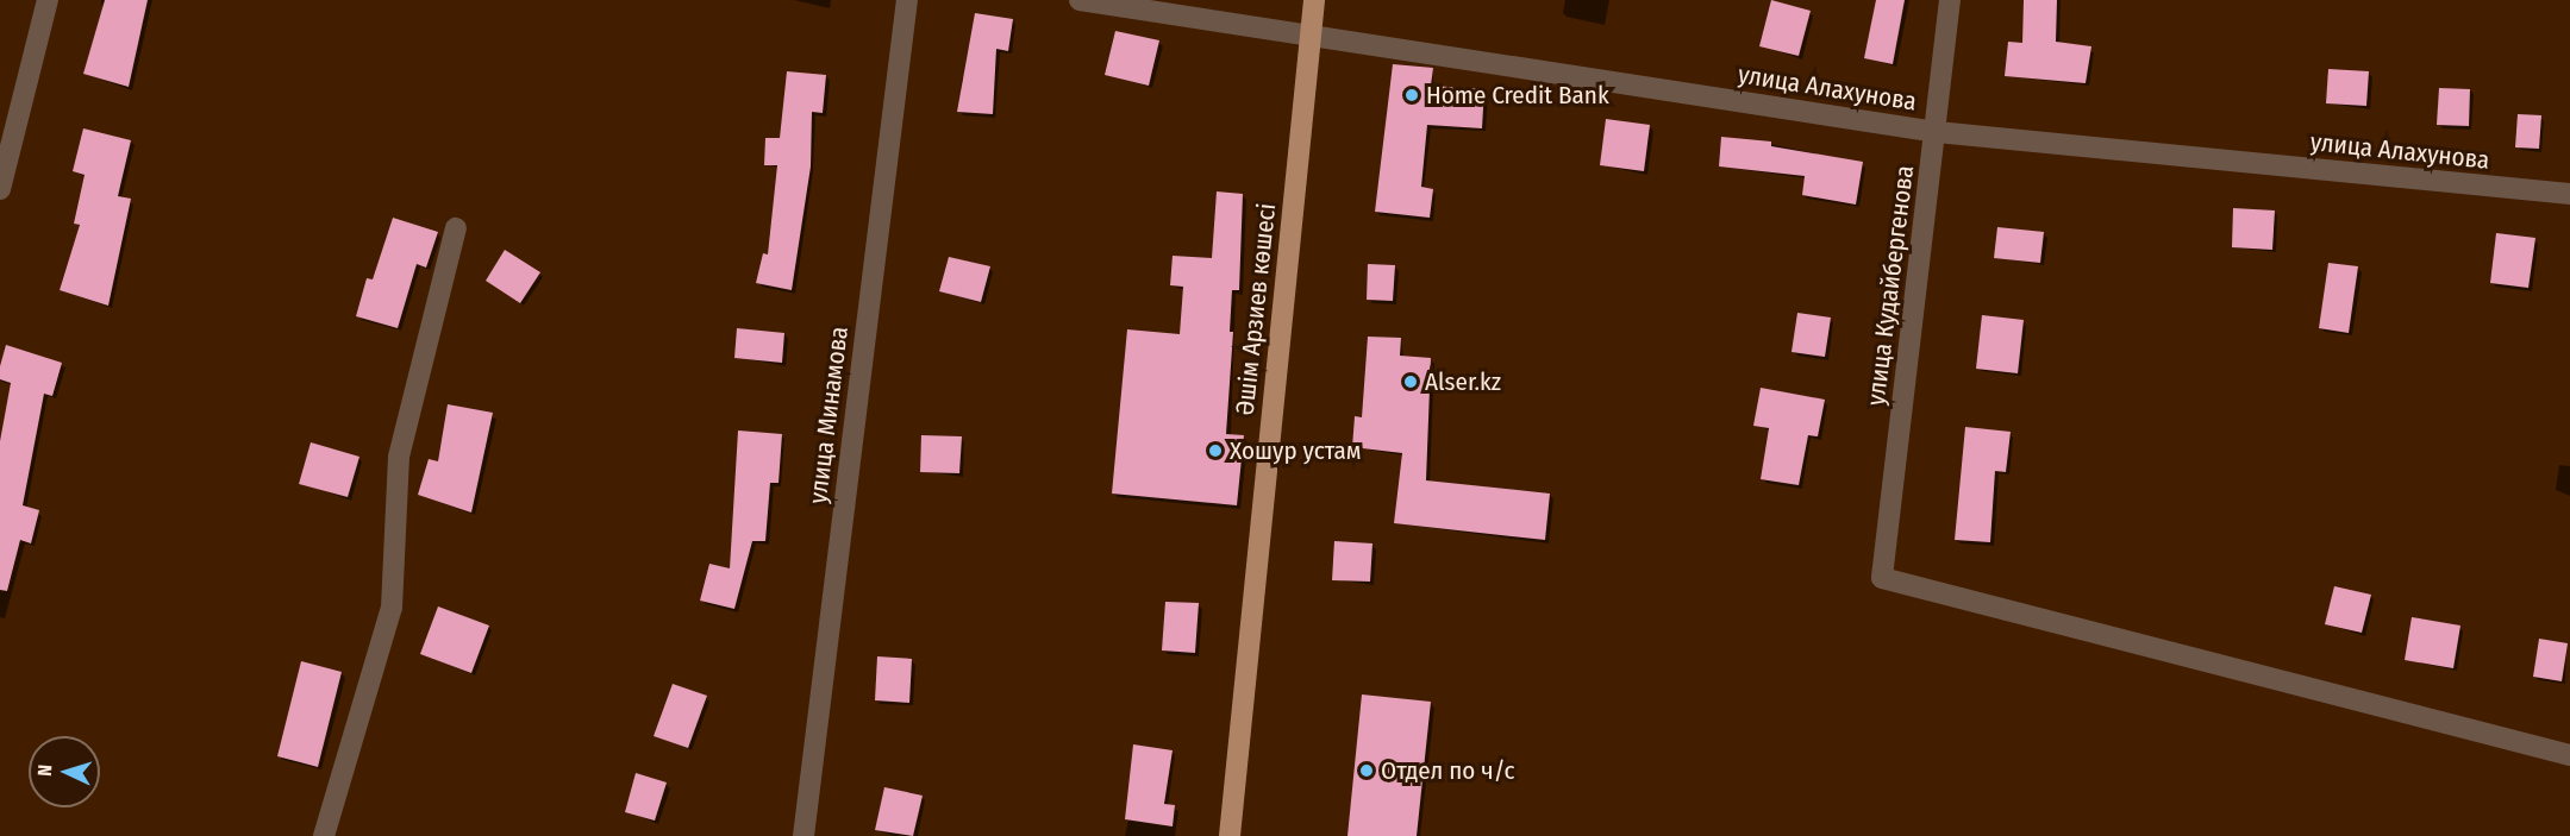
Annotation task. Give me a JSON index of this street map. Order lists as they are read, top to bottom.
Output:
{
  "streets": {
    "main road": ["Әшім Арзиев көшесі"],
    "street": ["улица Алахунова", "улица Кудайбергенова", "улица Минамова"]
  },
  "crossings": [
    ["улица Алахунова", "улица Кудайбергенова"],
    ["улица Алахунова", "Әшім Арзиев көшесі"]
  ],
  "places": [
    "Home Credit Bank",
    "Alser.kz",
    "Хошур устам",
    "Отдел по ч/с"
  ],
  "north": "left"
}
